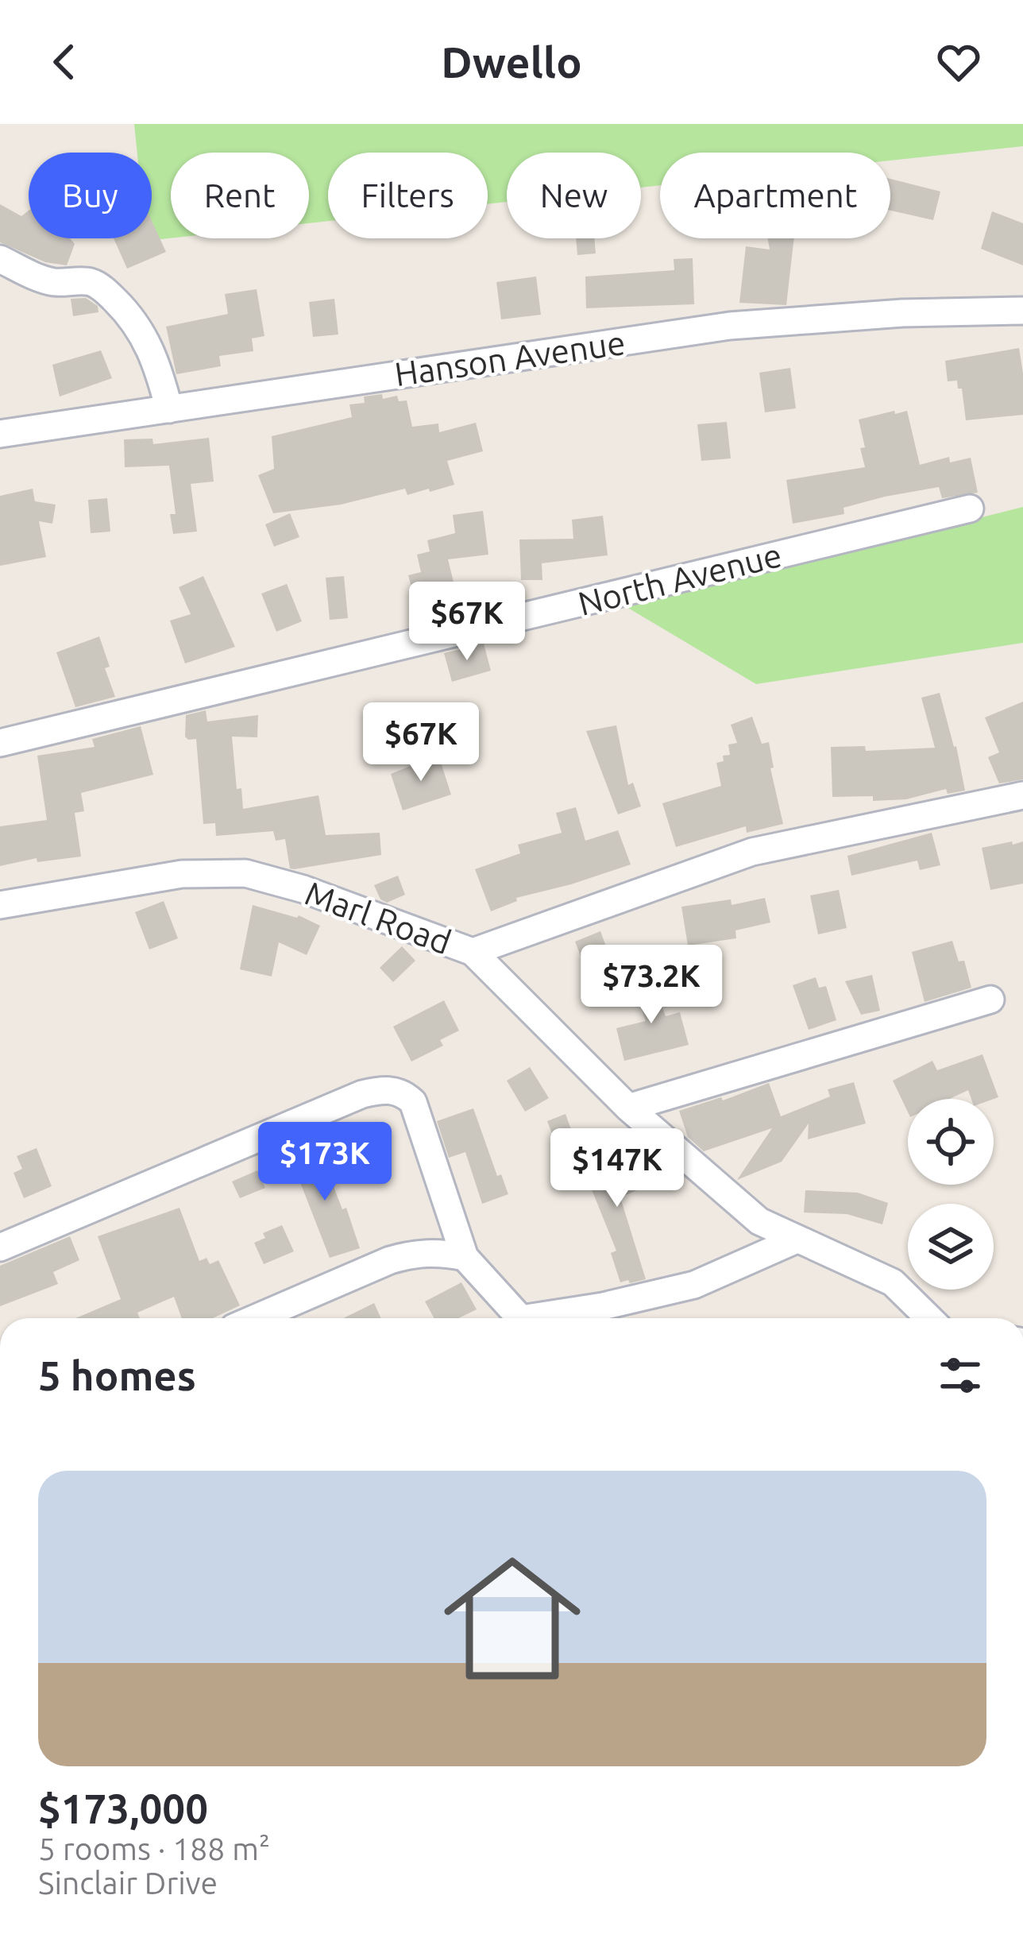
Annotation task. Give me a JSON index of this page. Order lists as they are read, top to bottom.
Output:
{
  "streets": {
    "street": ["Hanson Avenue", "North Avenue", "Marl Road"]
  },
  "page": {
    "header": "Dwello",
    "chip": [
      "Buy",
      "Rent",
      "Filters",
      "New",
      "Apartment"
    ],
    "price": [
      "$67K",
      "$67K",
      "$73.2K",
      "$173K",
      "$147K"
    ],
    "heading": "5 homes",
    "list": [
      {
        "name": "$173,000",
        "note": "5 rooms · 188 m² · Sinclair Drive"
      }
    ]
  }
}
